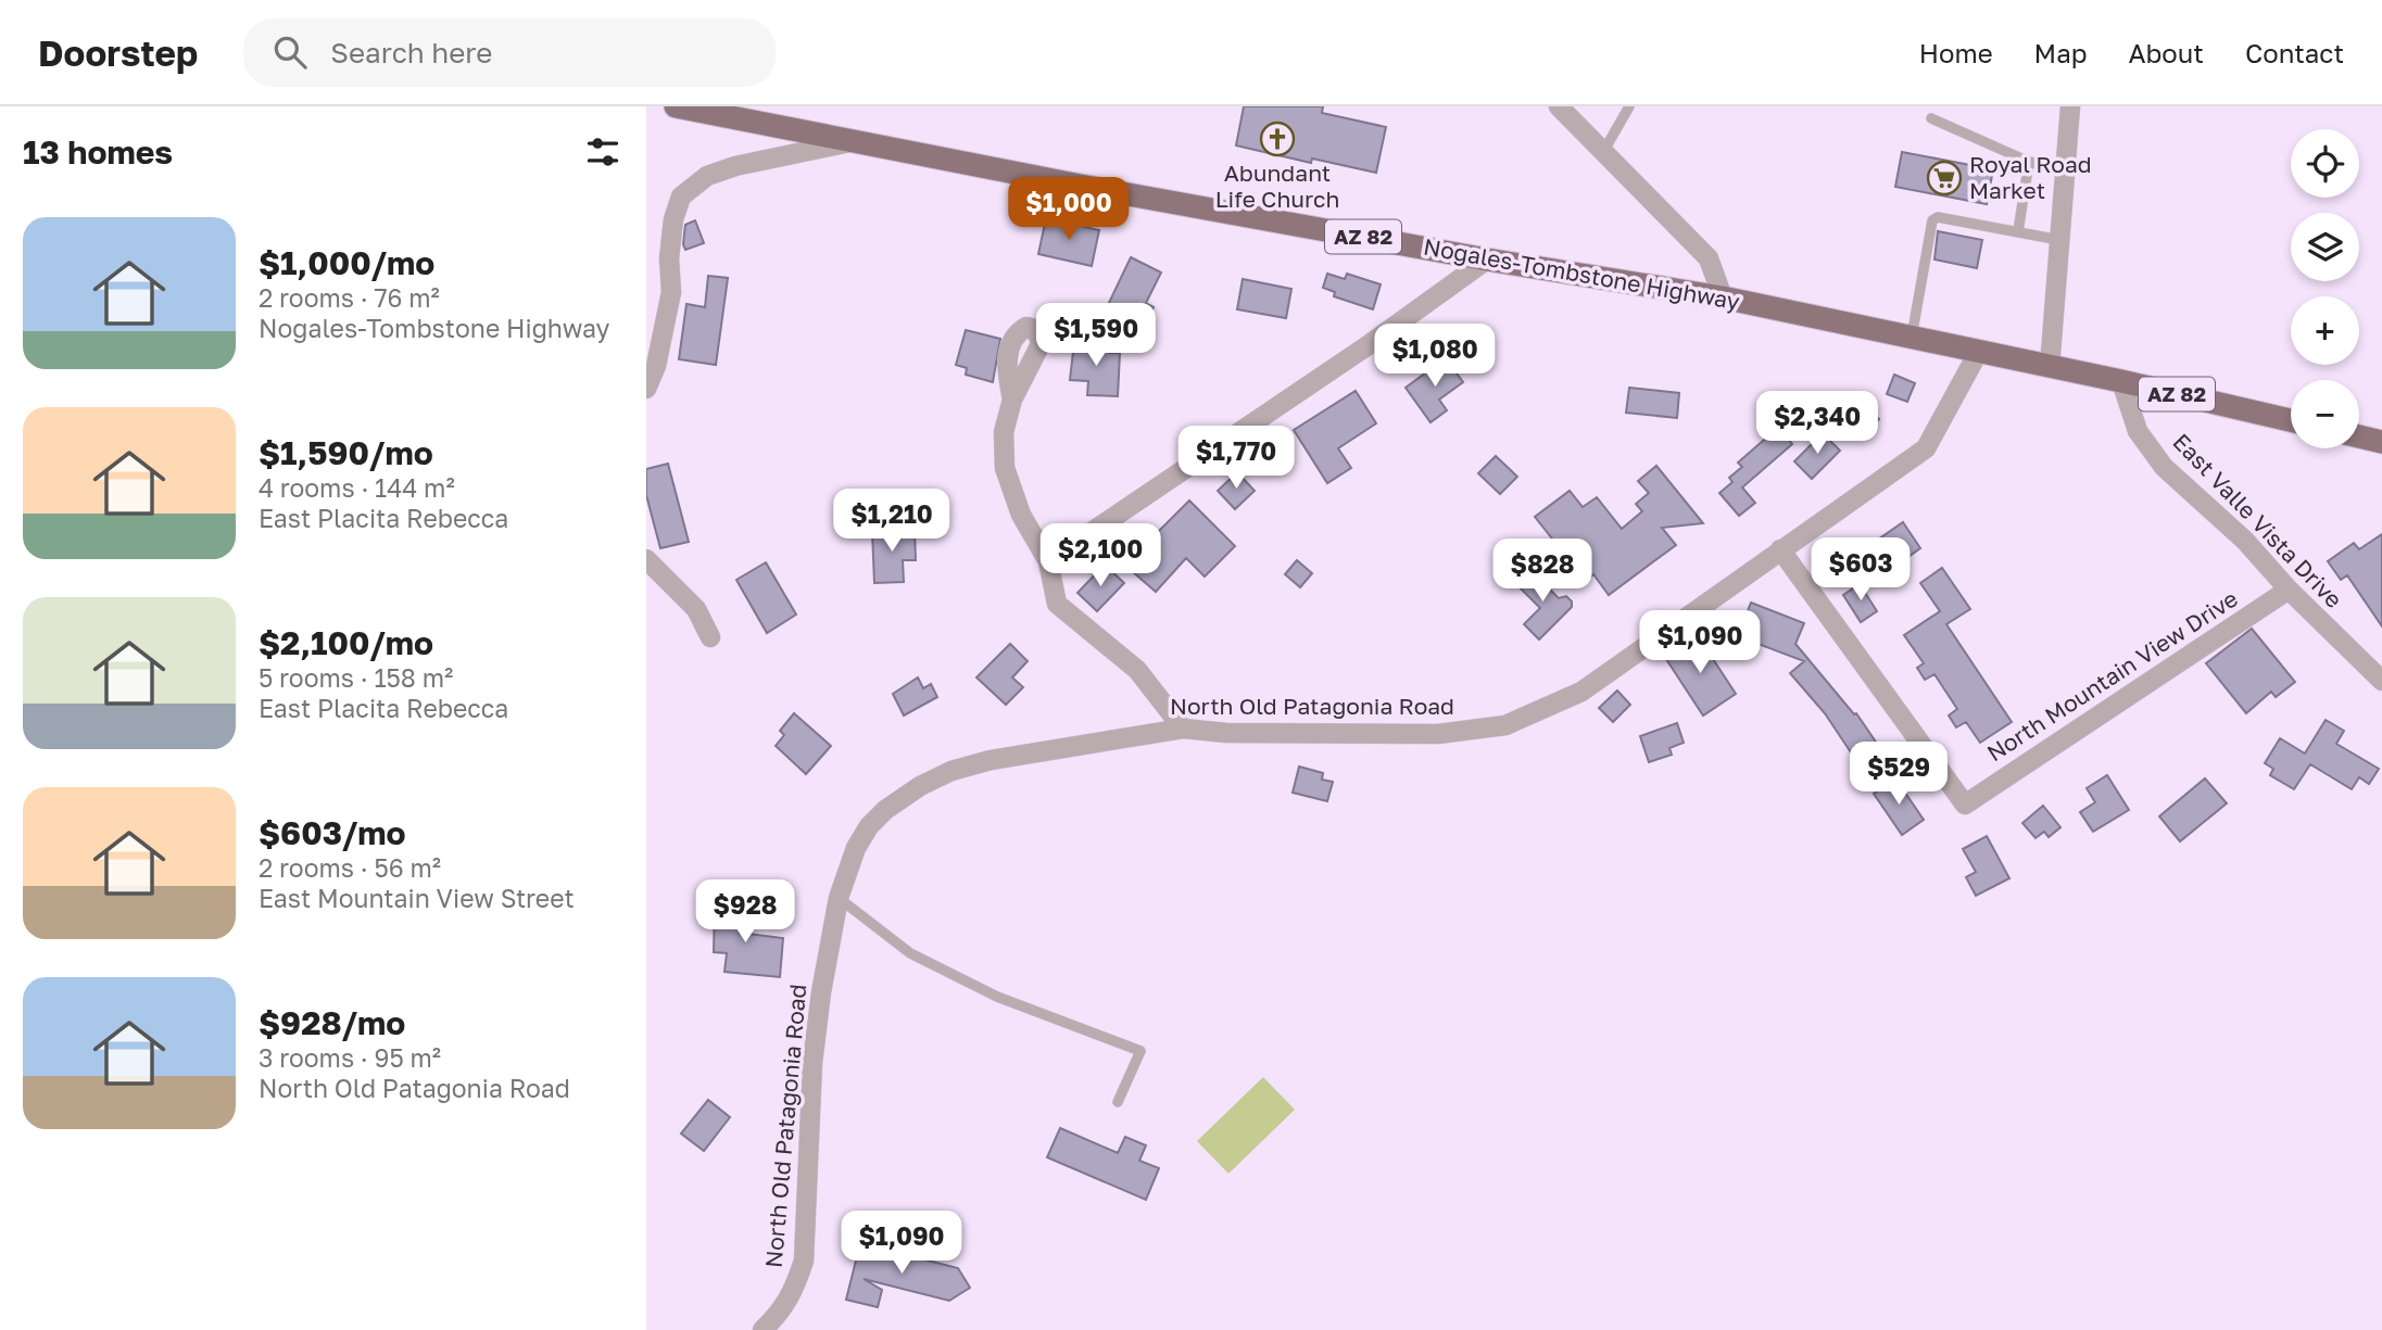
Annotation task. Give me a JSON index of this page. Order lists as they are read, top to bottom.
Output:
{
  "streets": {
    "main road": ["AZ 82", "Nogales-Tombstone Highway"],
    "street": ["East Valle Vista Drive", "North Mountain View Drive", "North Old Patagonia Road"]
  },
  "crossings": [
    ["Nogales-Tombstone Highway", "East Valle Vista Drive"],
    ["Nogales-Tombstone Highway", "North Old Patagonia Road"],
    ["East Valle Vista Drive", "North Mountain View Drive"],
    ["North Mountain View Drive", "North Old Patagonia Road"]
  ],
  "places": {
    "church": ["Abundant Life Church"],
    "supermarket": ["Royal Road Market"]
  },
  "page": {
    "header": "Doorstep",
    "search": "Search here",
    "nav": [
      "Home",
      "Map",
      "About",
      "Contact"
    ],
    "heading": "13 homes",
    "map_buttons": ["+", "−"],
    "price": [
      "$1,000",
      "$1,590",
      "$1,080",
      "$2,340",
      "$1,770",
      "$1,210",
      "$2,100",
      "$603",
      "$828",
      "$1,090",
      "$529",
      "$928",
      "$1,090"
    ],
    "list": [
      {
        "name": "$1,000/mo",
        "note": "2 rooms · 76 m² · Nogales-Tombstone Highway"
      },
      {
        "name": "$1,590/mo",
        "note": "4 rooms · 144 m² · East Placita Rebecca"
      },
      {
        "name": "$2,100/mo",
        "note": "5 rooms · 158 m² · East Placita Rebecca"
      },
      {
        "name": "$603/mo",
        "note": "2 rooms · 56 m² · East Mountain View Street"
      },
      {
        "name": "$928/mo",
        "note": "3 rooms · 95 m² · North Old Patagonia Road"
      }
    ]
  }
}
